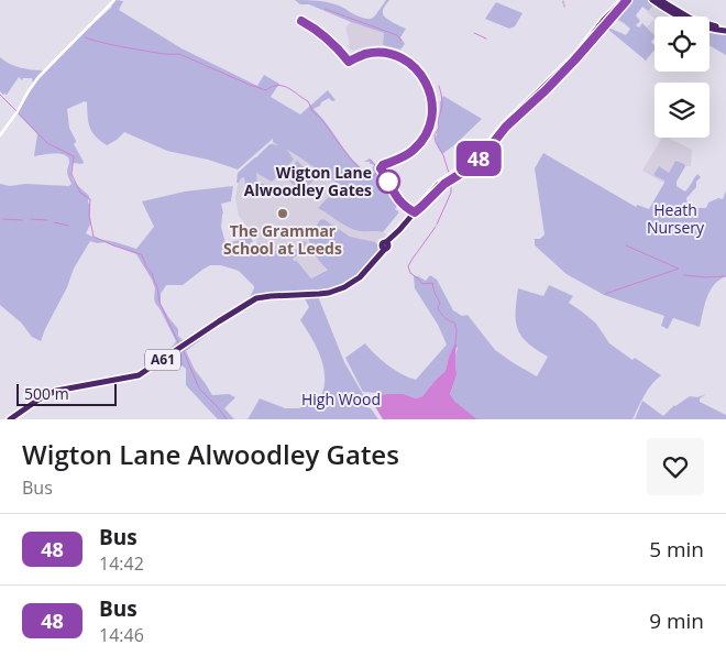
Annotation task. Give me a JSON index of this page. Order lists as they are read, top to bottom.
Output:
{
  "streets": {
    "highway": ["A61"]
  },
  "parks": ["Heath Nursery", "High Wood"],
  "places": ["Wigton Lane Alwoodley Gates", "The Grammar School at Leeds"],
  "lines": ["bus line 48"],
  "scale_bar": "500 m",
  "page": {
    "on_map": "48",
    "scale": "500 m",
    "heading": ["Wigton Lane Alwoodley Gates", "Bus"],
    "list": [
      {
        "mark": "48",
        "name": "Bus",
        "note": "14:42",
        "value": "5 min"
      },
      {
        "mark": "48",
        "name": "Bus",
        "note": "14:46",
        "value": "9 min"
      }
    ]
  }
}
